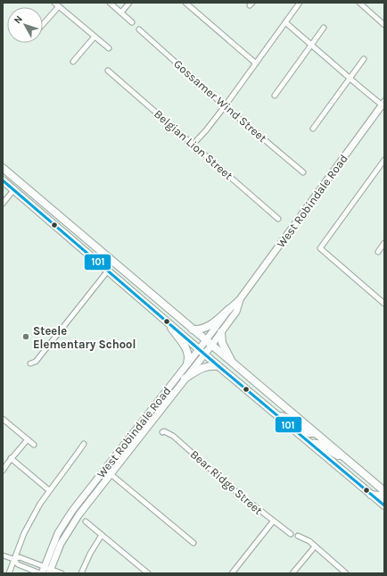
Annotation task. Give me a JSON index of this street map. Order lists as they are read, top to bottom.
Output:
{
  "streets": {
    "main road": ["West Robindale Road"],
    "street": ["Gossamer Wind Street", "Belgian Lion Street", "Bear Ridge Street"]
  },
  "places": ["Steele Elementary School"],
  "lines": ["transit line 101"],
  "north": "top left"
}
